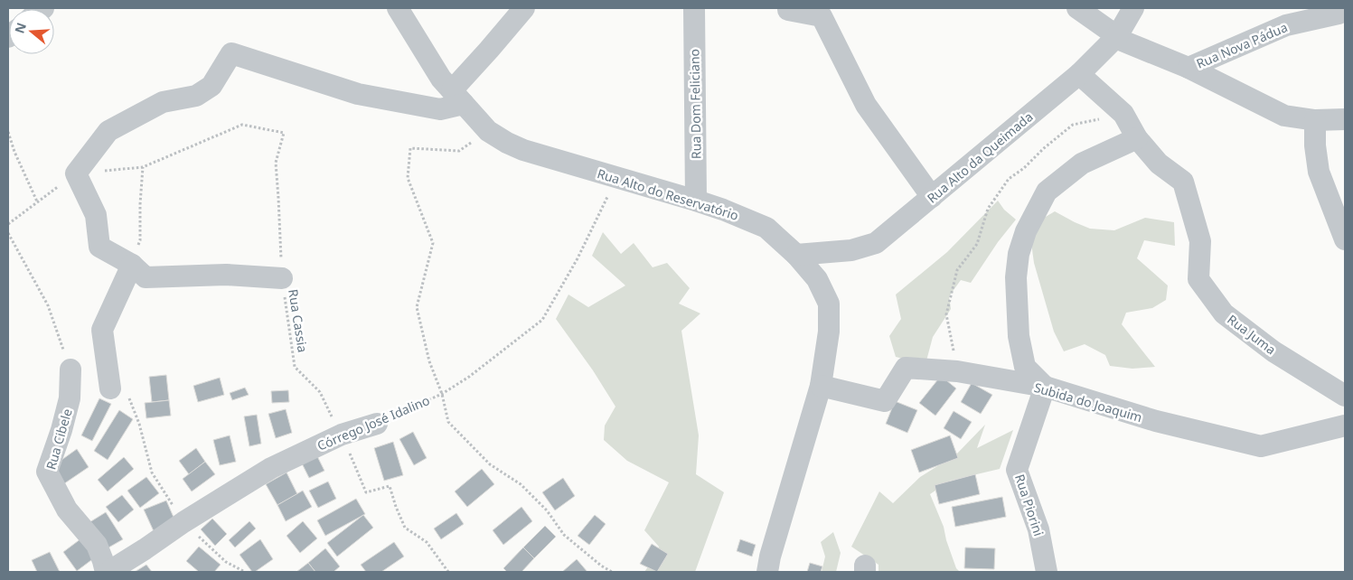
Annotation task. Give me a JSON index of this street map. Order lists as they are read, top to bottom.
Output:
{
  "streets": {
    "street": [
      "Rua Nova Pádua",
      "Rua Dom Feliciano",
      "Rua Alto da Queimada",
      "Rua Alto do Reservatório",
      "Rua Juma",
      "Subida do Joaquim",
      "Córrego José Idalino",
      "Rua Cibele",
      "Rua Piorini"
    ],
    "path": ["Rua Cassia"]
  },
  "crossings": [
    ["Rua Nova Pádua", "Rua Alto da Queimada"],
    ["Rua Dom Feliciano", "Rua Alto do Reservatório"],
    ["Rua Alto da Queimada", "Rua Alto do Reservatório"],
    ["Rua Alto da Queimada", "Rua Juma"],
    ["Rua Alto do Reservatório", "Subida do Joaquim"],
    ["Rua Alto do Reservatório", "Córrego José Idalino"],
    ["Rua Cassia", "Córrego José Idalino"],
    ["Subida do Joaquim", "Rua Piorini"],
    ["Córrego José Idalino", "Rua Cibele"]
  ],
  "north": "left"
}
